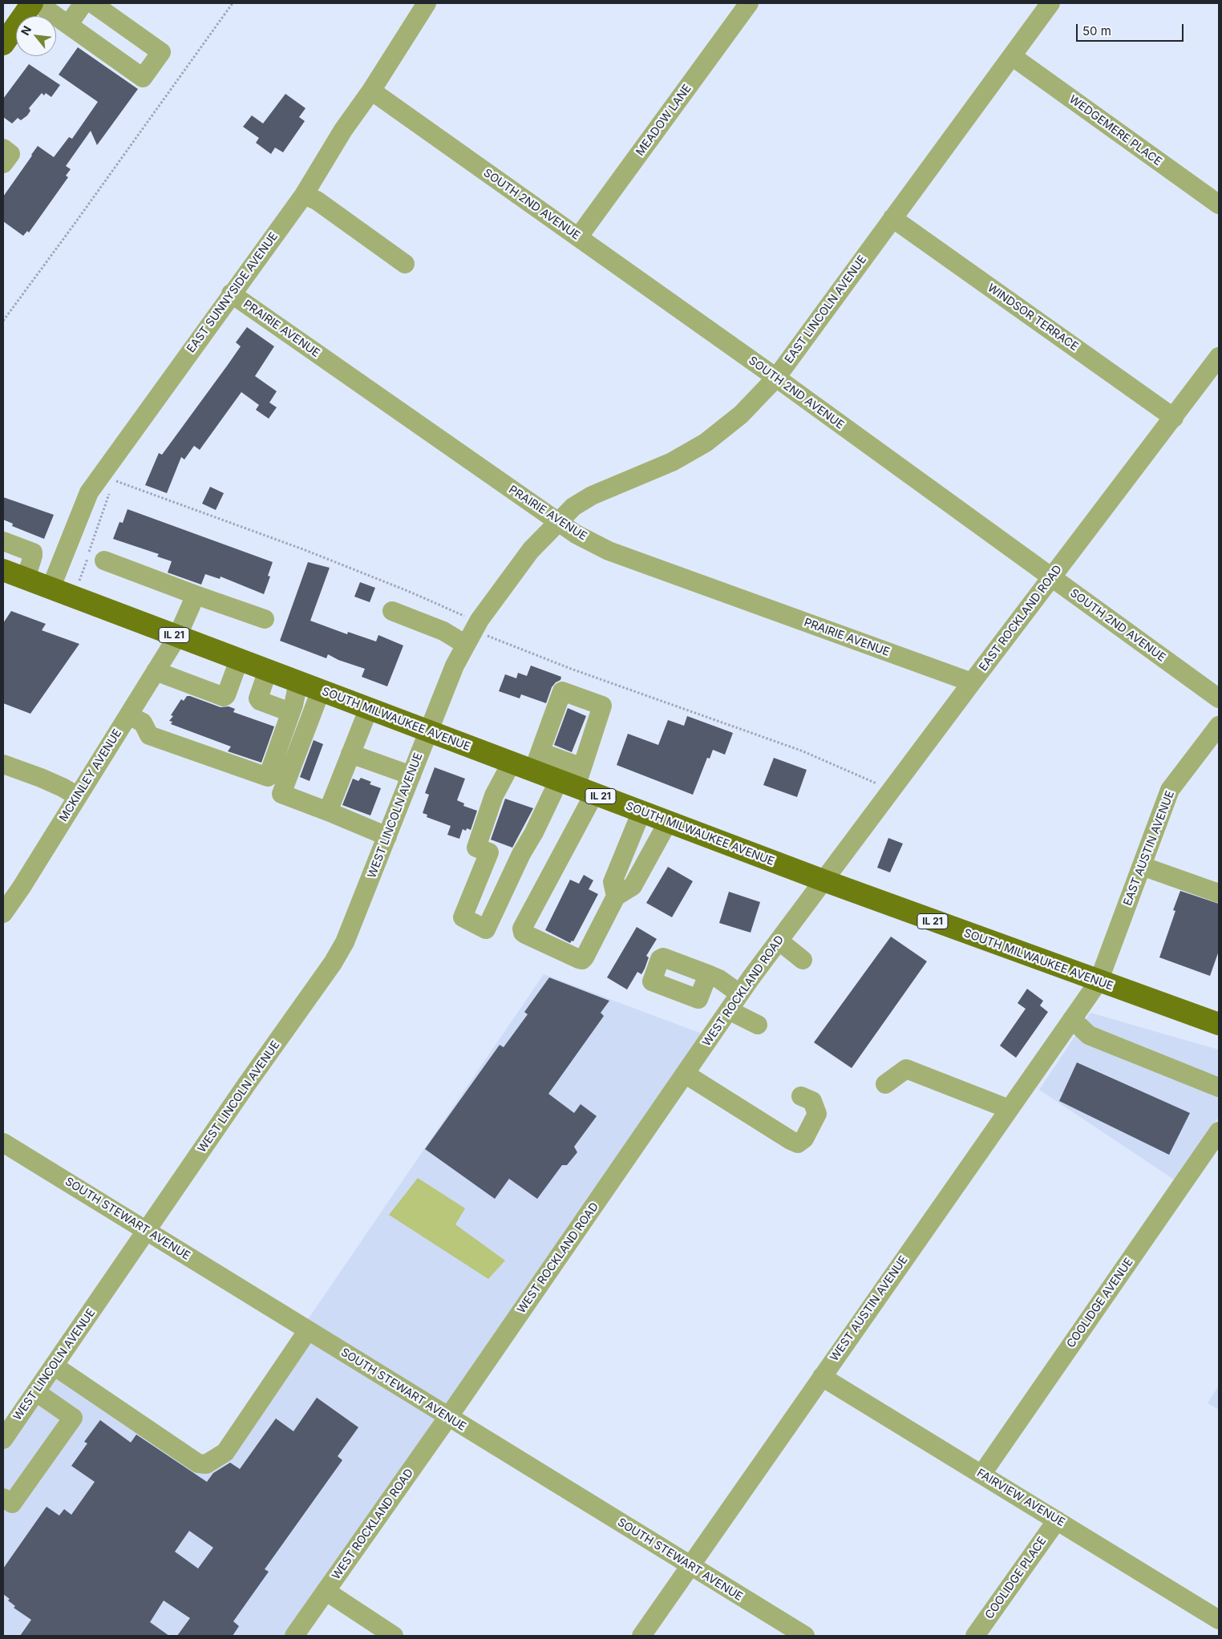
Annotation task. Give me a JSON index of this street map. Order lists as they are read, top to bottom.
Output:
{
  "streets": {
    "main road": ["IL 21", "SOUTH MILWAUKEE AVENUE"],
    "street": [
      "MEADOW LANE",
      "WEDGEMERE PLACE",
      "SOUTH 2ND AVENUE",
      "EAST SUNNYSIDE AVENUE",
      "EAST LINCOLN AVENUE",
      "WINDSOR TERRACE",
      "PRAIRIE AVENUE",
      "EAST ROCKLAND ROAD",
      "MCKINLEY AVENUE",
      "WEST LINCOLN AVENUE",
      "EAST AUSTIN AVENUE",
      "WEST ROCKLAND ROAD",
      "SOUTH STEWART AVENUE",
      "COOLIDGE AVENUE",
      "WEST AUSTIN AVENUE",
      "FAIRVIEW AVENUE",
      "COOLIDGE PLACE"
    ]
  },
  "crossings": [
    ["MEADOW LANE", "SOUTH 2ND AVENUE"],
    ["WEDGEMERE PLACE", "EAST LINCOLN AVENUE"],
    ["SOUTH 2ND AVENUE", "EAST SUNNYSIDE AVENUE"],
    ["SOUTH 2ND AVENUE", "EAST LINCOLN AVENUE"],
    ["SOUTH 2ND AVENUE", "EAST ROCKLAND ROAD"],
    ["EAST SUNNYSIDE AVENUE", "PRAIRIE AVENUE"],
    ["EAST SUNNYSIDE AVENUE", "SOUTH MILWAUKEE AVENUE"],
    ["EAST LINCOLN AVENUE", "WINDSOR TERRACE"],
    ["EAST LINCOLN AVENUE", "PRAIRIE AVENUE"],
    ["EAST LINCOLN AVENUE", "SOUTH MILWAUKEE AVENUE"],
    ["EAST LINCOLN AVENUE", "WEST LINCOLN AVENUE"],
    ["WINDSOR TERRACE", "EAST ROCKLAND ROAD"],
    ["PRAIRIE AVENUE", "EAST ROCKLAND ROAD"],
    ["EAST ROCKLAND ROAD", "SOUTH MILWAUKEE AVENUE"],
    ["EAST ROCKLAND ROAD", "WEST ROCKLAND ROAD"],
    ["SOUTH MILWAUKEE AVENUE", "MCKINLEY AVENUE"],
    ["SOUTH MILWAUKEE AVENUE", "WEST LINCOLN AVENUE"],
    ["SOUTH MILWAUKEE AVENUE", "EAST AUSTIN AVENUE"],
    ["SOUTH MILWAUKEE AVENUE", "WEST ROCKLAND ROAD"],
    ["SOUTH MILWAUKEE AVENUE", "WEST AUSTIN AVENUE"],
    ["WEST LINCOLN AVENUE", "SOUTH STEWART AVENUE"],
    ["EAST AUSTIN AVENUE", "WEST AUSTIN AVENUE"],
    ["WEST ROCKLAND ROAD", "SOUTH STEWART AVENUE"],
    ["SOUTH STEWART AVENUE", "WEST AUSTIN AVENUE"],
    ["COOLIDGE AVENUE", "FAIRVIEW AVENUE"],
    ["WEST AUSTIN AVENUE", "FAIRVIEW AVENUE"],
    ["FAIRVIEW AVENUE", "COOLIDGE PLACE"]
  ],
  "scale_bar": "50 m",
  "north": "top left"
}
